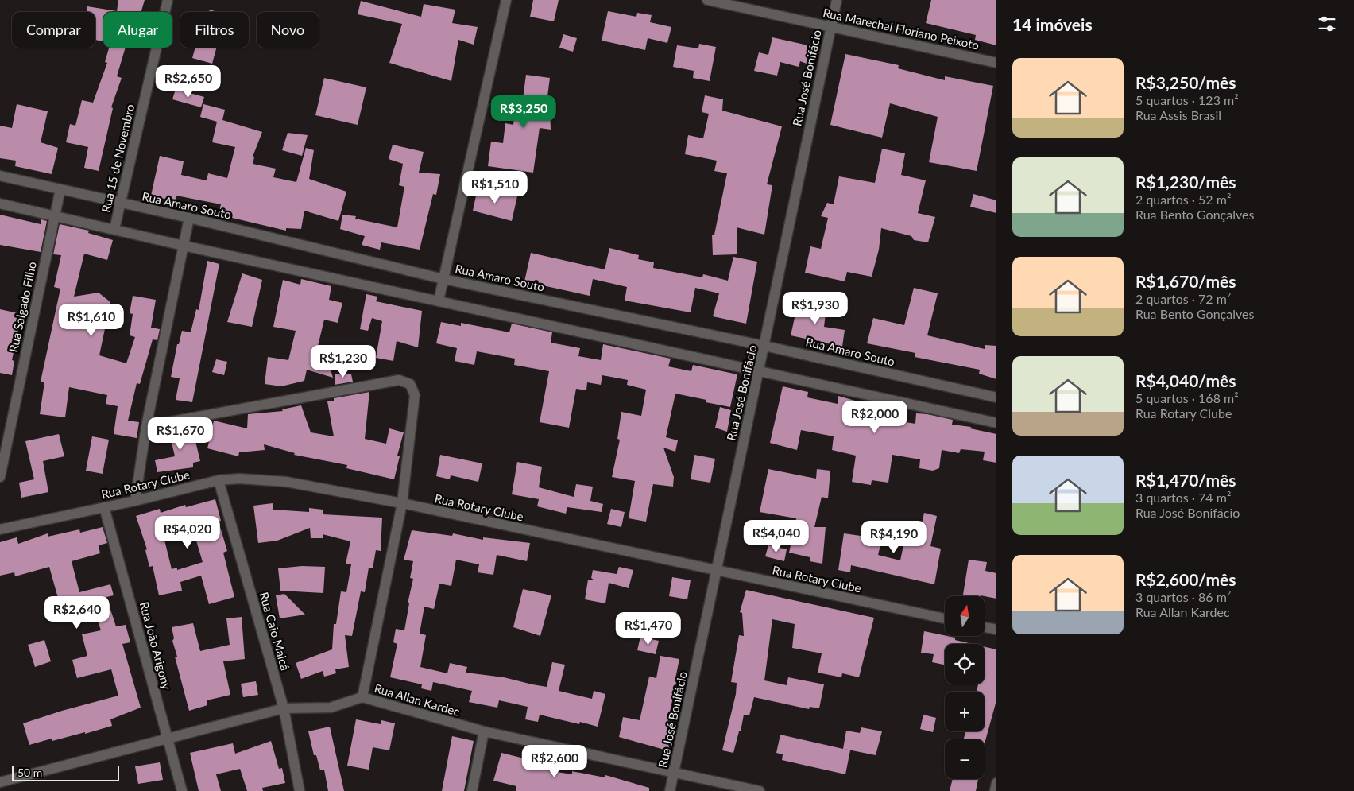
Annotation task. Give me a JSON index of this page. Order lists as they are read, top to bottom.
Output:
{
  "streets": {
    "street": [
      "Rua Marechal Floriano Peixoto",
      "Rua José Bonifácio",
      "Rua 15 de Novembro",
      "Rua Amaro Souto",
      "Rua Salgado Filho",
      "Rua Rotary Clube",
      "Rua Caio Maicá",
      "Rua João Arigony",
      "Rua Allan Kardec"
    ]
  },
  "crossings": [
    ["Rua Marechal Floriano Peixoto", "Rua José Bonifácio"],
    ["Rua José Bonifácio", "Rua Amaro Souto"],
    ["Rua José Bonifácio", "Rua Rotary Clube"],
    ["Rua José Bonifácio", "Rua Allan Kardec"],
    ["Rua 15 de Novembro", "Rua Amaro Souto"],
    ["Rua Amaro Souto", "Rua Salgado Filho"],
    ["Rua Rotary Clube", "Rua Caio Maicá"],
    ["Rua Rotary Clube", "Rua João Arigony"],
    ["Rua Caio Maicá", "Rua Allan Kardec"],
    ["Rua João Arigony", "Rua Allan Kardec"]
  ],
  "scale_bar": "50 m",
  "north": "top",
  "page": {
    "heading": "14 imóveis",
    "chip": [
      "Comprar",
      "Alugar",
      "Filtros",
      "Novo"
    ],
    "list": [
      {
        "name": "R$3,250/mês",
        "note": "5 quartos · 123 m² · Rua Assis Brasil"
      },
      {
        "name": "R$1,230/mês",
        "note": "2 quartos · 52 m² · Rua Bento Gonçalves"
      },
      {
        "name": "R$1,670/mês",
        "note": "2 quartos · 72 m² · Rua Bento Gonçalves"
      },
      {
        "name": "R$4,040/mês",
        "note": "5 quartos · 168 m² · Rua Rotary Clube"
      },
      {
        "name": "R$1,470/mês",
        "note": "3 quartos · 74 m² · Rua José Bonifácio"
      },
      {
        "name": "R$2,600/mês",
        "note": "3 quartos · 86 m² · Rua Allan Kardec"
      }
    ],
    "price": [
      "R$2,650",
      "R$3,250",
      "R$1,510",
      "R$1,930",
      "R$1,610",
      "R$1,230",
      "R$2,000",
      "R$1,670",
      "R$4,020",
      "R$4,040",
      "R$4,190",
      "R$2,640",
      "R$1,470",
      "R$2,600"
    ],
    "map_buttons": ["+", "−"],
    "scale": "50 m"
  }
}
